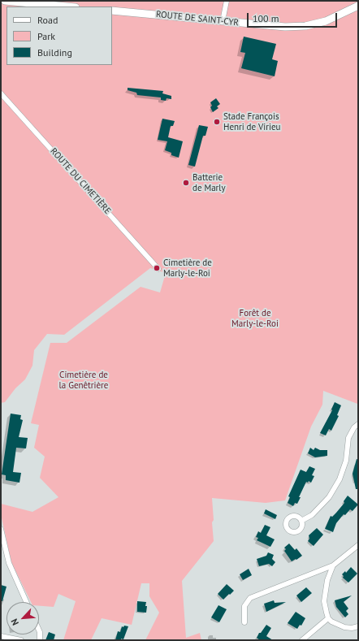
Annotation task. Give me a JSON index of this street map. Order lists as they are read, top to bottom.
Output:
{
  "streets": {
    "main road": ["ROUTE DE SAINT-CYR"],
    "street": ["ROUTE DU CIMETIÈRE"]
  },
  "parks": ["Forêt de Marly-le-Roi", "Cimetière de la Genêtrière"],
  "places": ["Stade François Henri de Virieu", "Batterie de Marly", "Cimetière de Marly-le-Roi"],
  "legend": ["Road", "Park", "Building"],
  "scale_bar": "100 m",
  "north": "bottom left"
}
